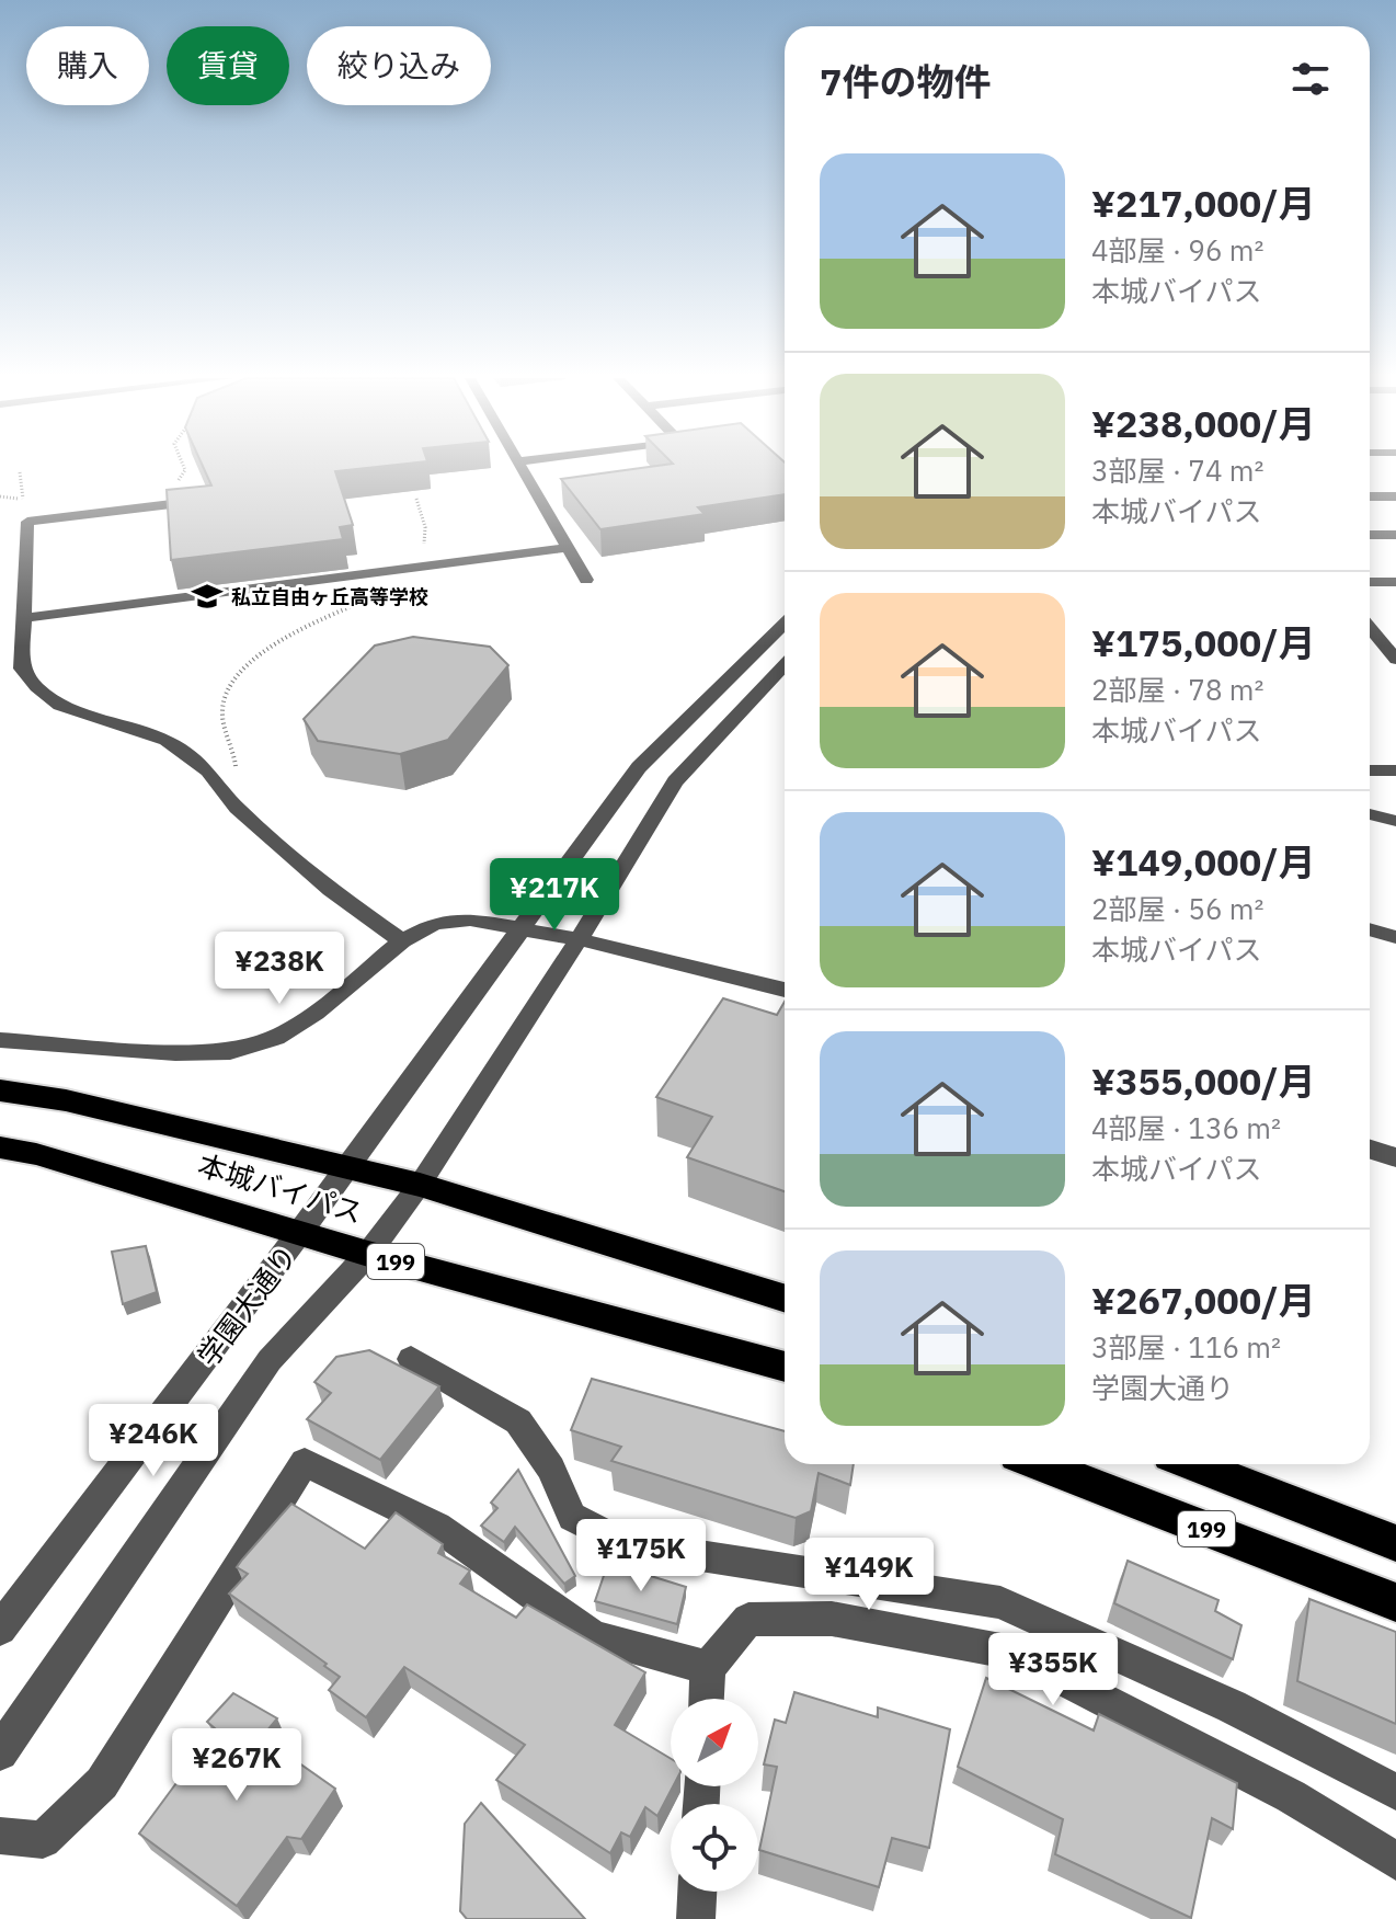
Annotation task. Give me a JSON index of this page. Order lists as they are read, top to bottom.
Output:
{
  "streets": {
    "highway": ["本城バイパス", "199"],
    "street": ["学園大通り"]
  },
  "crossings": [
    ["本城バイパス", "学園大通り"]
  ],
  "places": {
    "school or university": ["私立自由ヶ丘高等学校"]
  },
  "north": "top right",
  "page": {
    "chip": ["購入", "賃貸", "絞り込み"],
    "heading": "7件の物件",
    "list": [
      {
        "name": "¥217,000/月",
        "note": "4部屋 · 96 m² · 本城バイパス"
      },
      {
        "name": "¥238,000/月",
        "note": "3部屋 · 74 m² · 本城バイパス"
      },
      {
        "name": "¥175,000/月",
        "note": "2部屋 · 78 m² · 本城バイパス"
      },
      {
        "name": "¥149,000/月",
        "note": "2部屋 · 56 m² · 本城バイパス"
      },
      {
        "name": "¥355,000/月",
        "note": "4部屋 · 136 m² · 本城バイパス"
      },
      {
        "name": "¥267,000/月",
        "note": "3部屋 · 116 m² · 学園大通り"
      }
    ],
    "price": [
      "¥217K",
      "¥238K",
      "¥246K",
      "¥175K",
      "¥149K",
      "¥355K",
      "¥267K"
    ]
  }
}
